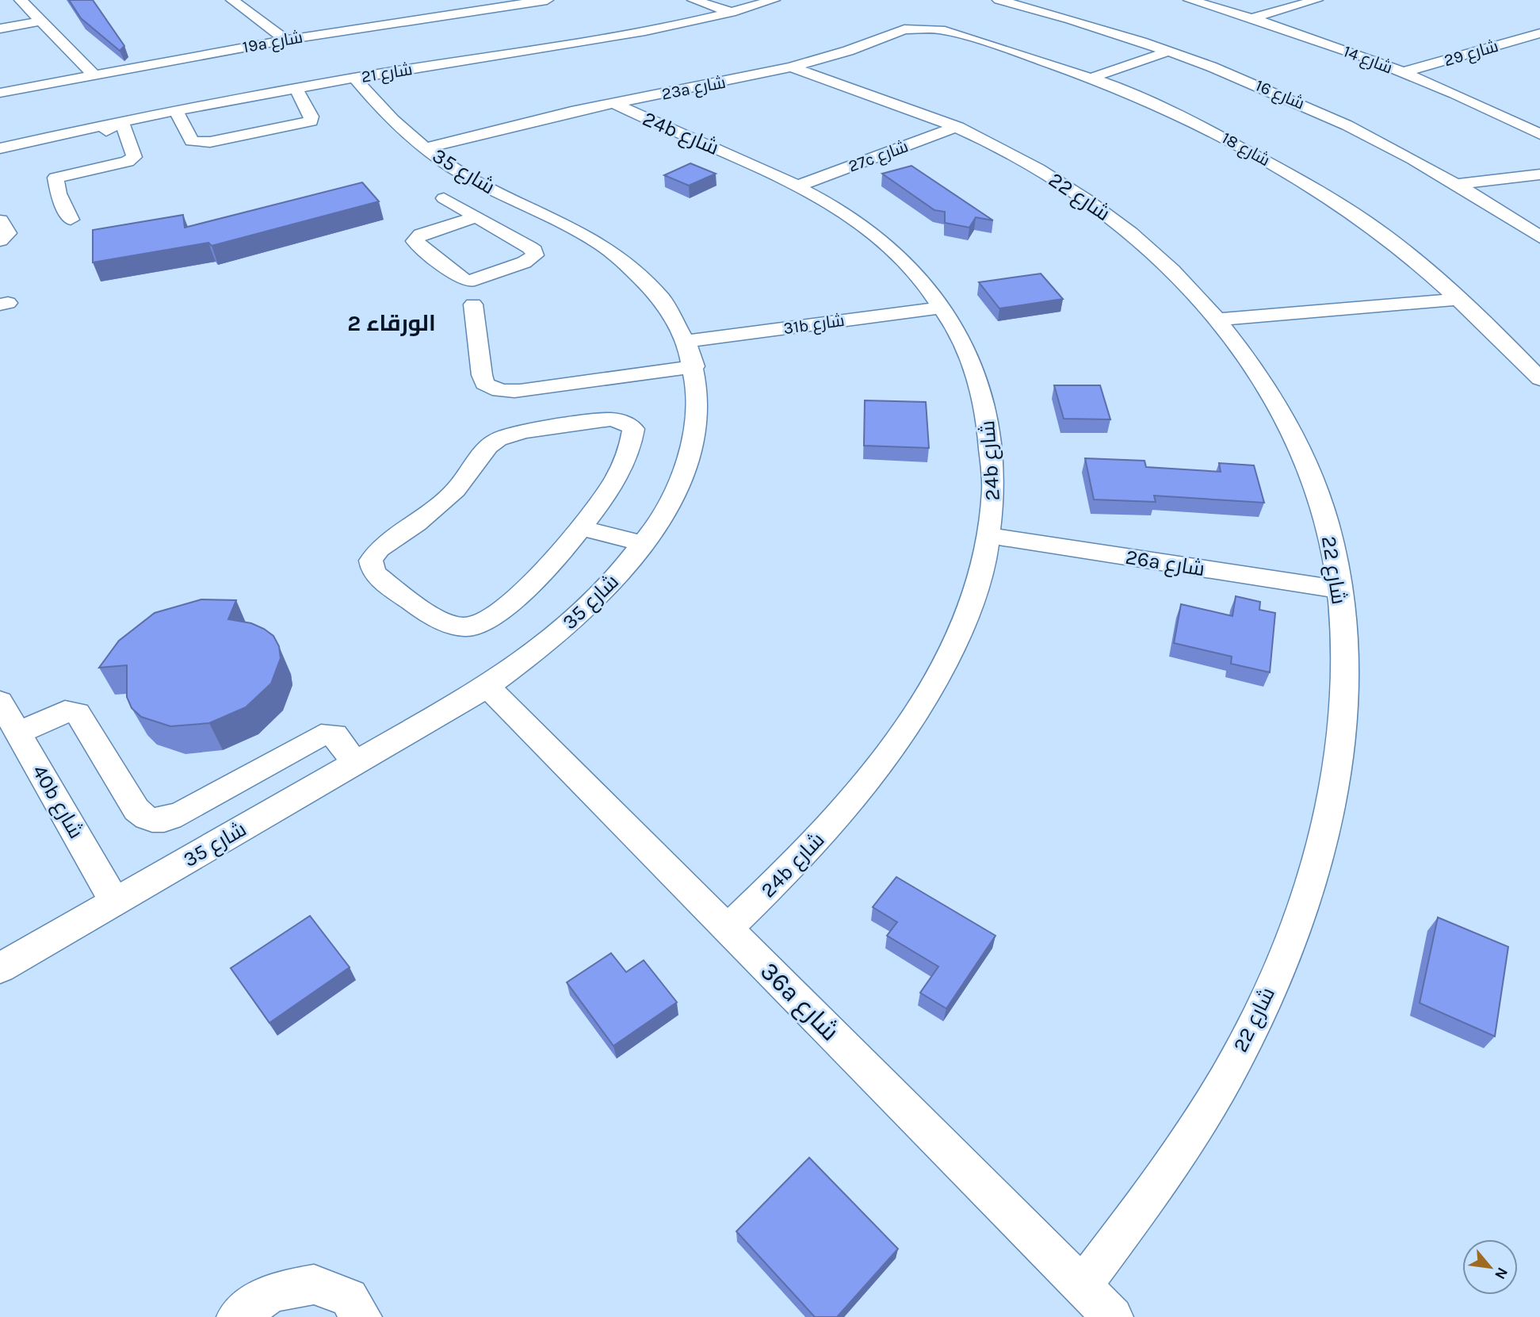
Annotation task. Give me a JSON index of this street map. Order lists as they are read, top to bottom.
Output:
{
  "streets": {
    "street": [
      "19a شارع",
      "شارع 29",
      "شارع 14",
      "شارع 21",
      "23a شارع",
      "شارع 16",
      "24b شارع",
      "شارع 18",
      "27c شارع",
      "شارع 35",
      "شارع 22",
      "31b شارع",
      "26a شارع",
      "40b شارع",
      "36a شارع"
    ]
  },
  "crossings": [
    ["شارع 29", "شارع 14"],
    ["شارع 21", "شارع 35"],
    ["23a شارع", "24b شارع"],
    ["23a شارع", "شارع 18"],
    ["23a شارع", "شارع 35"],
    ["23a شارع", "شارع 22"],
    ["24b شارع", "27c شارع"],
    ["24b شارع", "31b شارع"],
    ["24b شارع", "26a شارع"],
    ["24b شارع", "36a شارع"],
    ["27c شارع", "شارع 22"],
    ["شارع 35", "31b شارع"],
    ["شارع 35", "40b شارع"],
    ["شارع 35", "36a شارع"],
    ["شارع 22", "26a شارع"],
    ["شارع 22", "36a شارع"]
  ],
  "districts": ["الورقاء 2"],
  "north": "bottom right"
}
